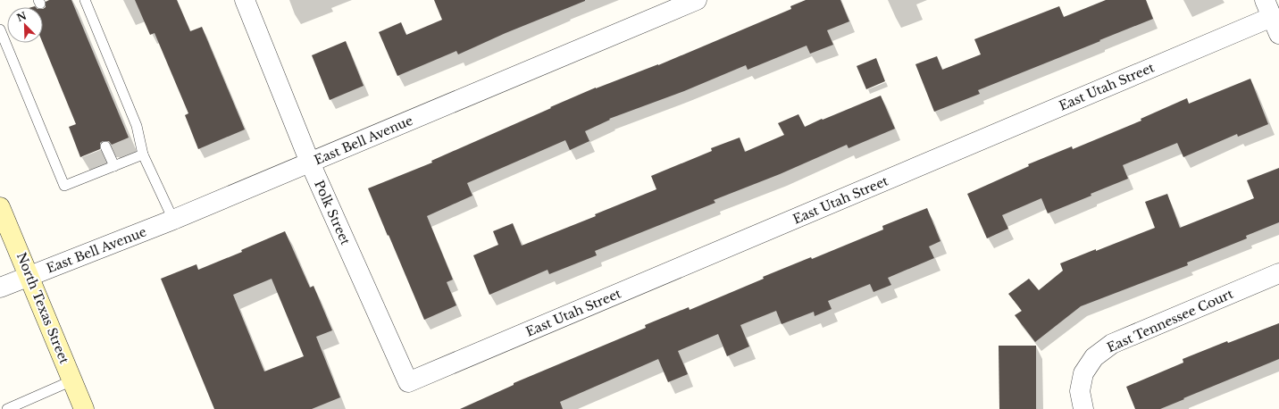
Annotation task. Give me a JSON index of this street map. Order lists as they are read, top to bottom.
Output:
{
  "streets": {
    "main road": ["North Texas Street"],
    "street": [
      "East Utah Street",
      "East Bell Avenue",
      "Polk Street",
      "East Tennessee Court"
    ]
  },
  "crossings": [
    ["East Utah Street", "Polk Street"],
    ["East Bell Avenue", "Polk Street"],
    ["East Bell Avenue", "North Texas Street"]
  ],
  "north": "top left"
}
